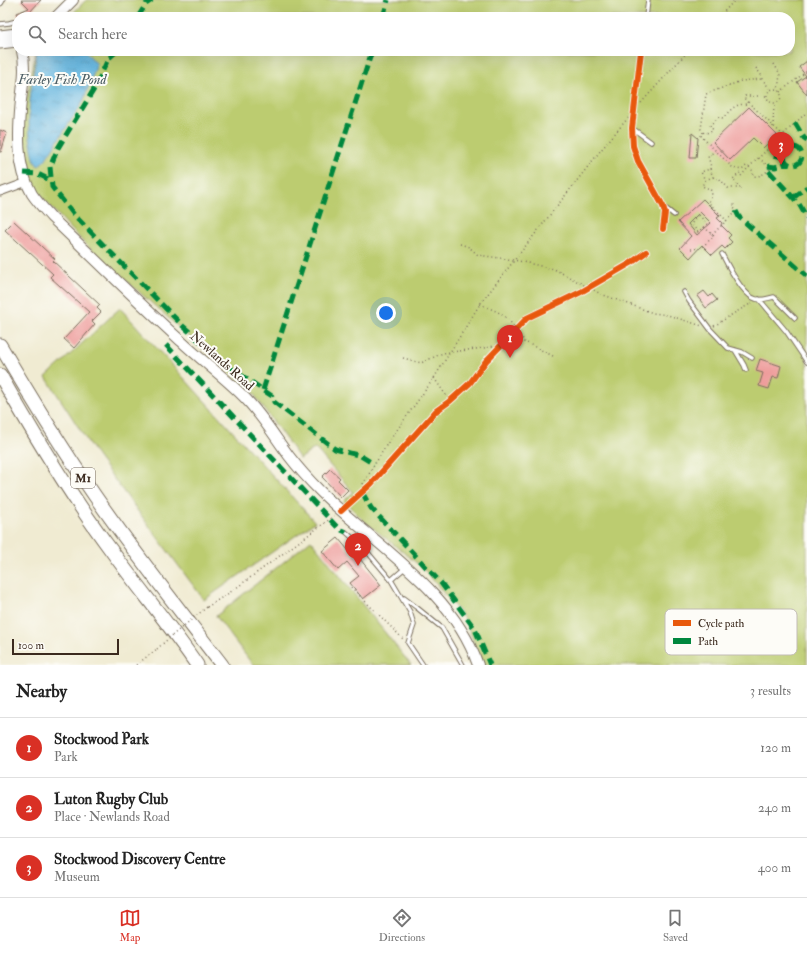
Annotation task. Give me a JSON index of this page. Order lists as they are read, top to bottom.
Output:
{
  "streets": {
    "highway": ["M1"],
    "main road": ["Newlands Road"]
  },
  "water": ["Farley Fish Pond"],
  "legend": ["Cycle path", "Path"],
  "scale_bar": "100 m",
  "page": {
    "search": "Search here",
    "pins": ["3", "1", "2"],
    "scale": "100 m",
    "heading": ["Nearby", "3 results"],
    "list": [
      {
        "mark": "1",
        "name": "Stockwood Park",
        "note": "Park",
        "value": "120 m"
      },
      {
        "mark": "2",
        "name": "Luton Rugby Club",
        "note": "Place · Newlands Road",
        "value": "240 m"
      },
      {
        "mark": "3",
        "name": "Stockwood Discovery Centre",
        "note": "Museum",
        "value": "400 m"
      }
    ],
    "nav": ["Map", "Directions", "Saved"]
  }
}
